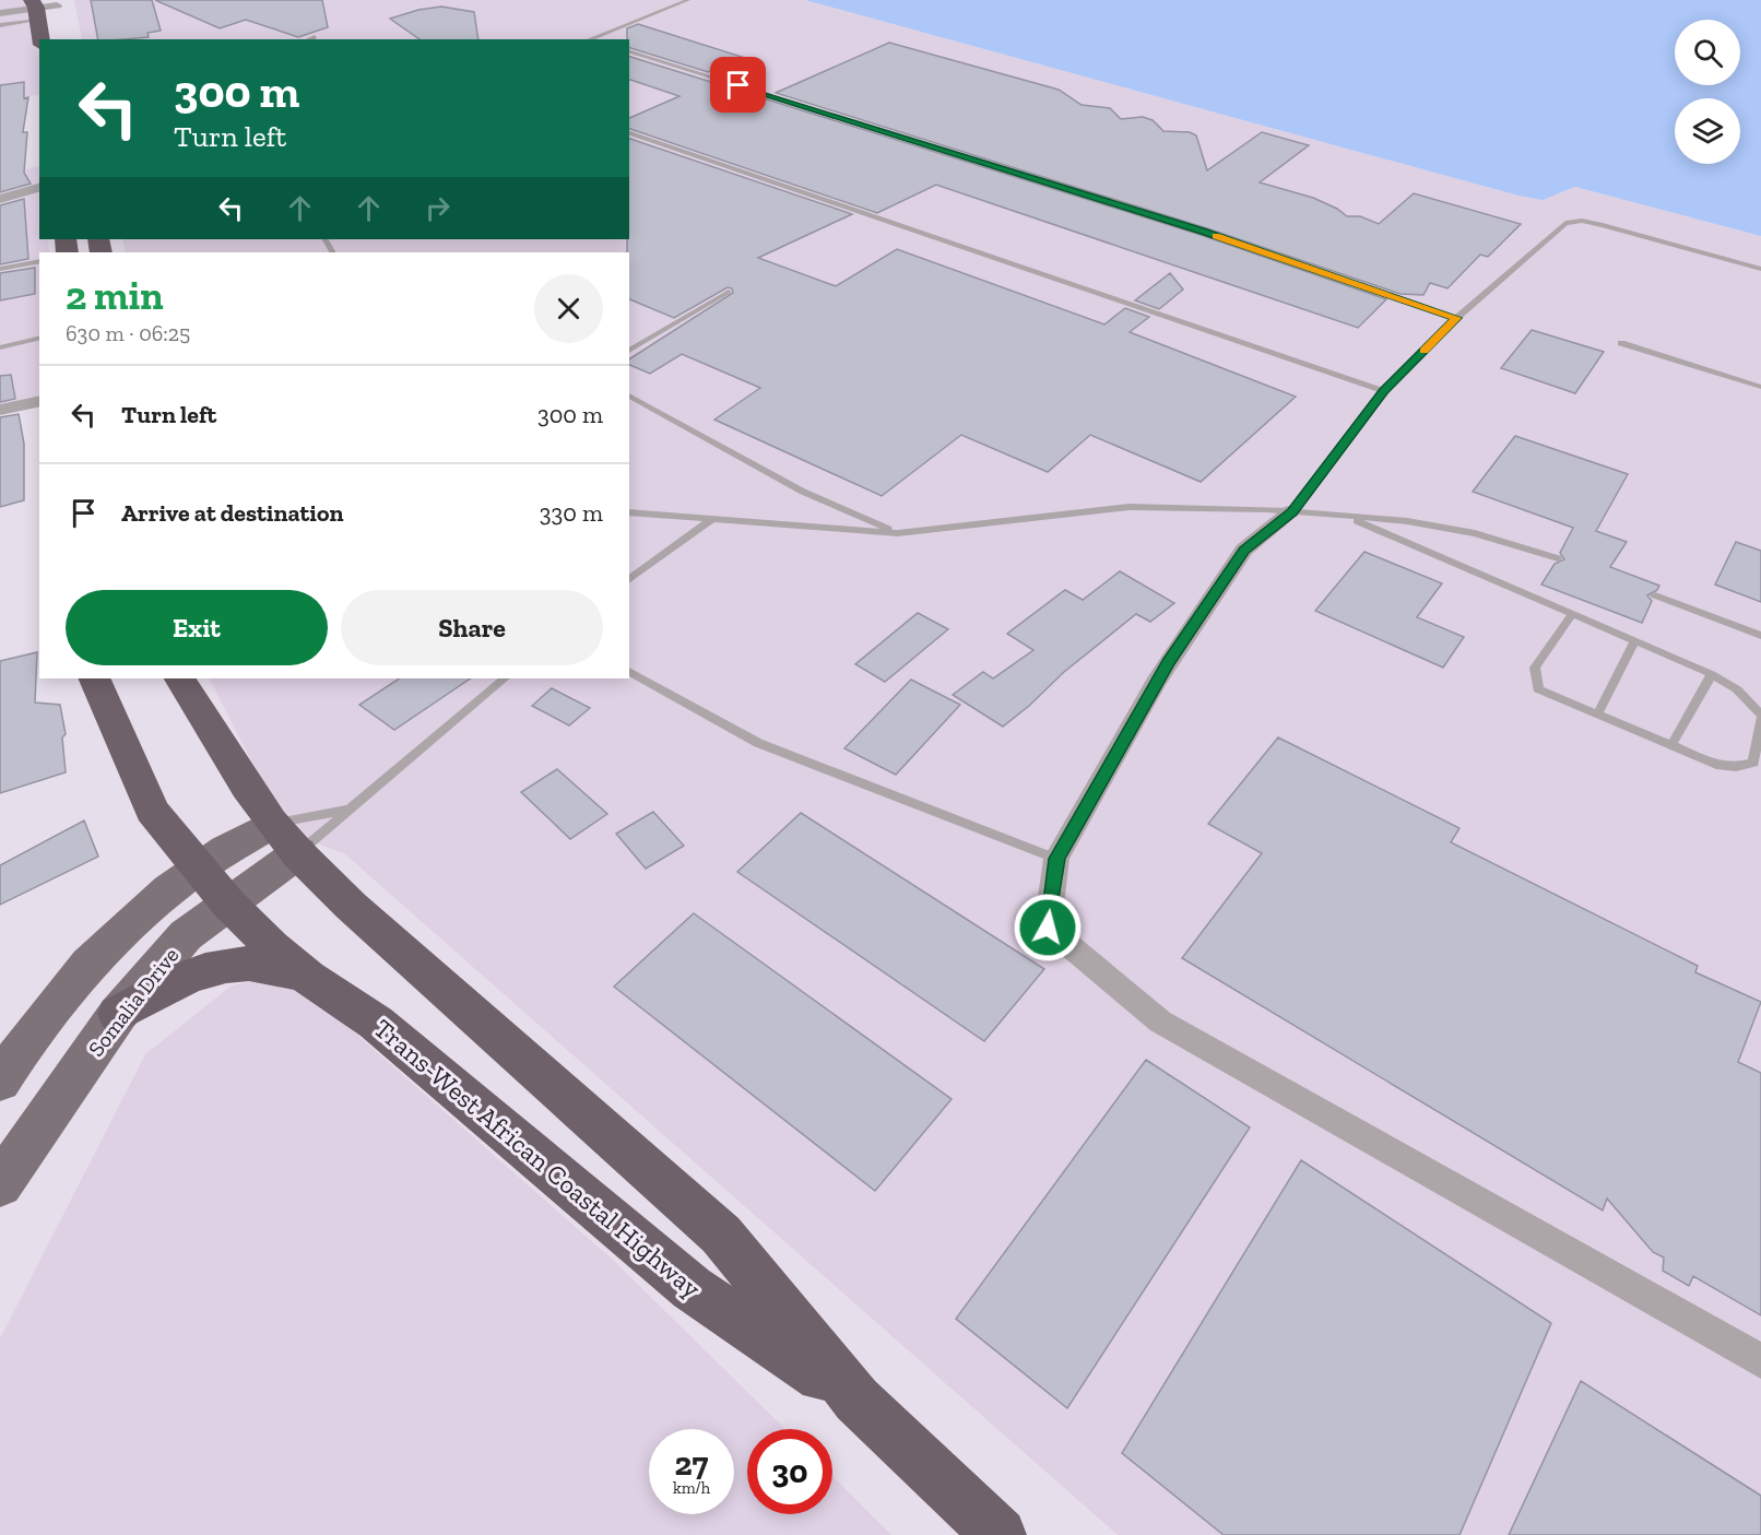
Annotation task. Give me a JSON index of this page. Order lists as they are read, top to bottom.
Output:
{
  "streets": {
    "highway": ["Trans-West African Coastal Highway"],
    "main road": ["Somalia Drive"]
  },
  "crossings": [
    ["Somalia Drive", "Trans-West African Coastal Highway"]
  ],
  "page": {
    "turn": ["300 m", "Turn left"],
    "heading": ["2 min", "630 m · 06:25"],
    "list": [
      {
        "name": "Turn left",
        "value": "300 m"
      },
      {
        "name": "Arrive at destination",
        "value": "330 m"
      }
    ],
    "buttons": ["Exit", "Share"],
    "speed": "27 km/h",
    "limit": "30"
  }
}
